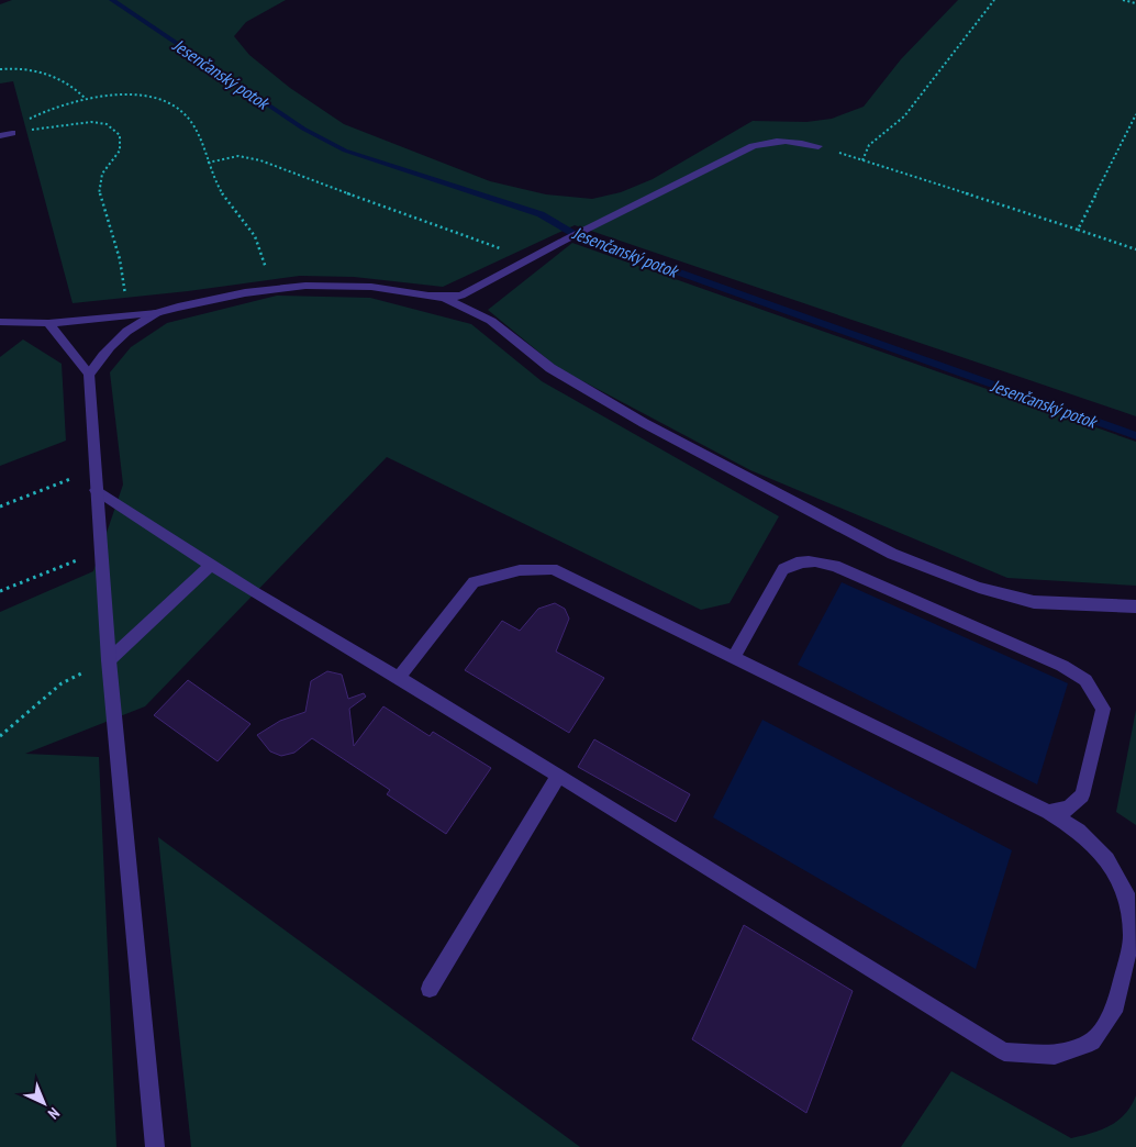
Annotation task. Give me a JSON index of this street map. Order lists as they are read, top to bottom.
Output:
{
  "water": ["Jesenčanský potok"],
  "north": "bottom right"
}
